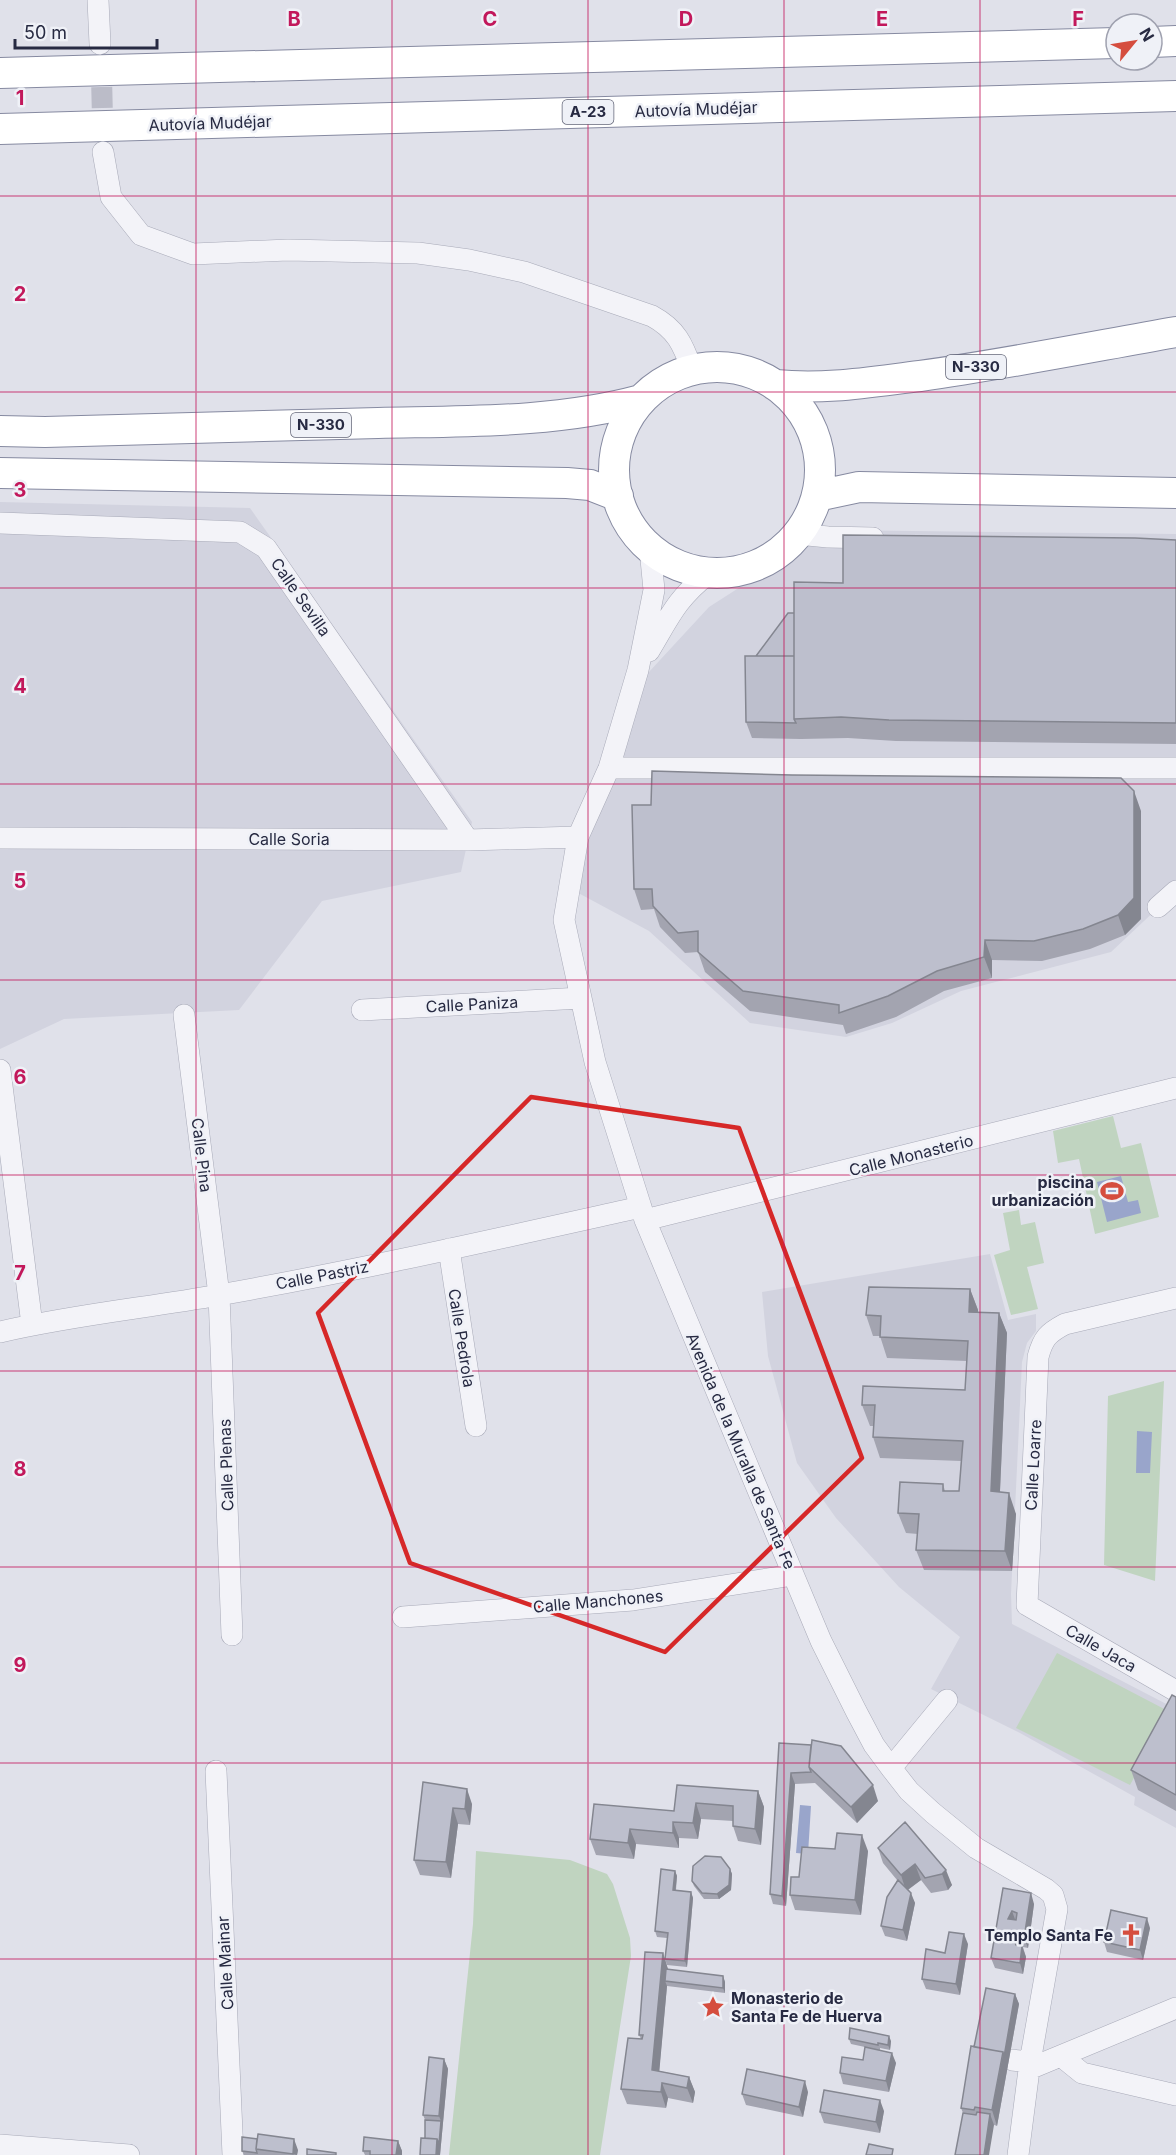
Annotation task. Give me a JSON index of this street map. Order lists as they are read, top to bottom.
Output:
{
  "streets": {
    "highway": ["Autovía Mudéjar", "A-23", "N-330"],
    "street": [
      "Calle Sevilla",
      "Calle Soria",
      "Calle Paniza",
      "Calle Pina",
      "Calle Monasterio",
      "Calle Pastriz",
      "Calle Pedrola",
      "Avenida de la Muralla de Santa Fe",
      "Calle Plenas",
      "Calle Loarre",
      "Calle Manchones",
      "Calle Jaca",
      "Calle Mainar"
    ]
  },
  "crossings": [
    ["N-330", "Avenida de la Muralla de Santa Fe"],
    ["Calle Sevilla", "Calle Soria"],
    ["Calle Soria", "Avenida de la Muralla de Santa Fe"],
    ["Calle Paniza", "Avenida de la Muralla de Santa Fe"],
    ["Calle Pina", "Calle Pastriz"],
    ["Calle Pina", "Calle Plenas"],
    ["Calle Monasterio", "Calle Pastriz"],
    ["Calle Monasterio", "Avenida de la Muralla de Santa Fe"],
    ["Calle Pastriz", "Calle Pedrola"],
    ["Calle Pastriz", "Avenida de la Muralla de Santa Fe"],
    ["Calle Pastriz", "Calle Plenas"],
    ["Avenida de la Muralla de Santa Fe", "Calle Manchones"],
    ["Calle Loarre", "Calle Jaca"]
  ],
  "places": {
    "sports": ["piscina urbanización"],
    "church": ["Templo Santa Fe"],
    "place": ["Monasterio de Santa Fe de Huerva"]
  },
  "scale_bar": "50 m",
  "north": "top right",
  "grid": {
    "columns": [
      "B",
      "C",
      "D",
      "E",
      "F"
    ],
    "rows": [
      "1",
      "2",
      "3",
      "4",
      "5",
      "6",
      "7",
      "8",
      "9"
    ]
  }
}
